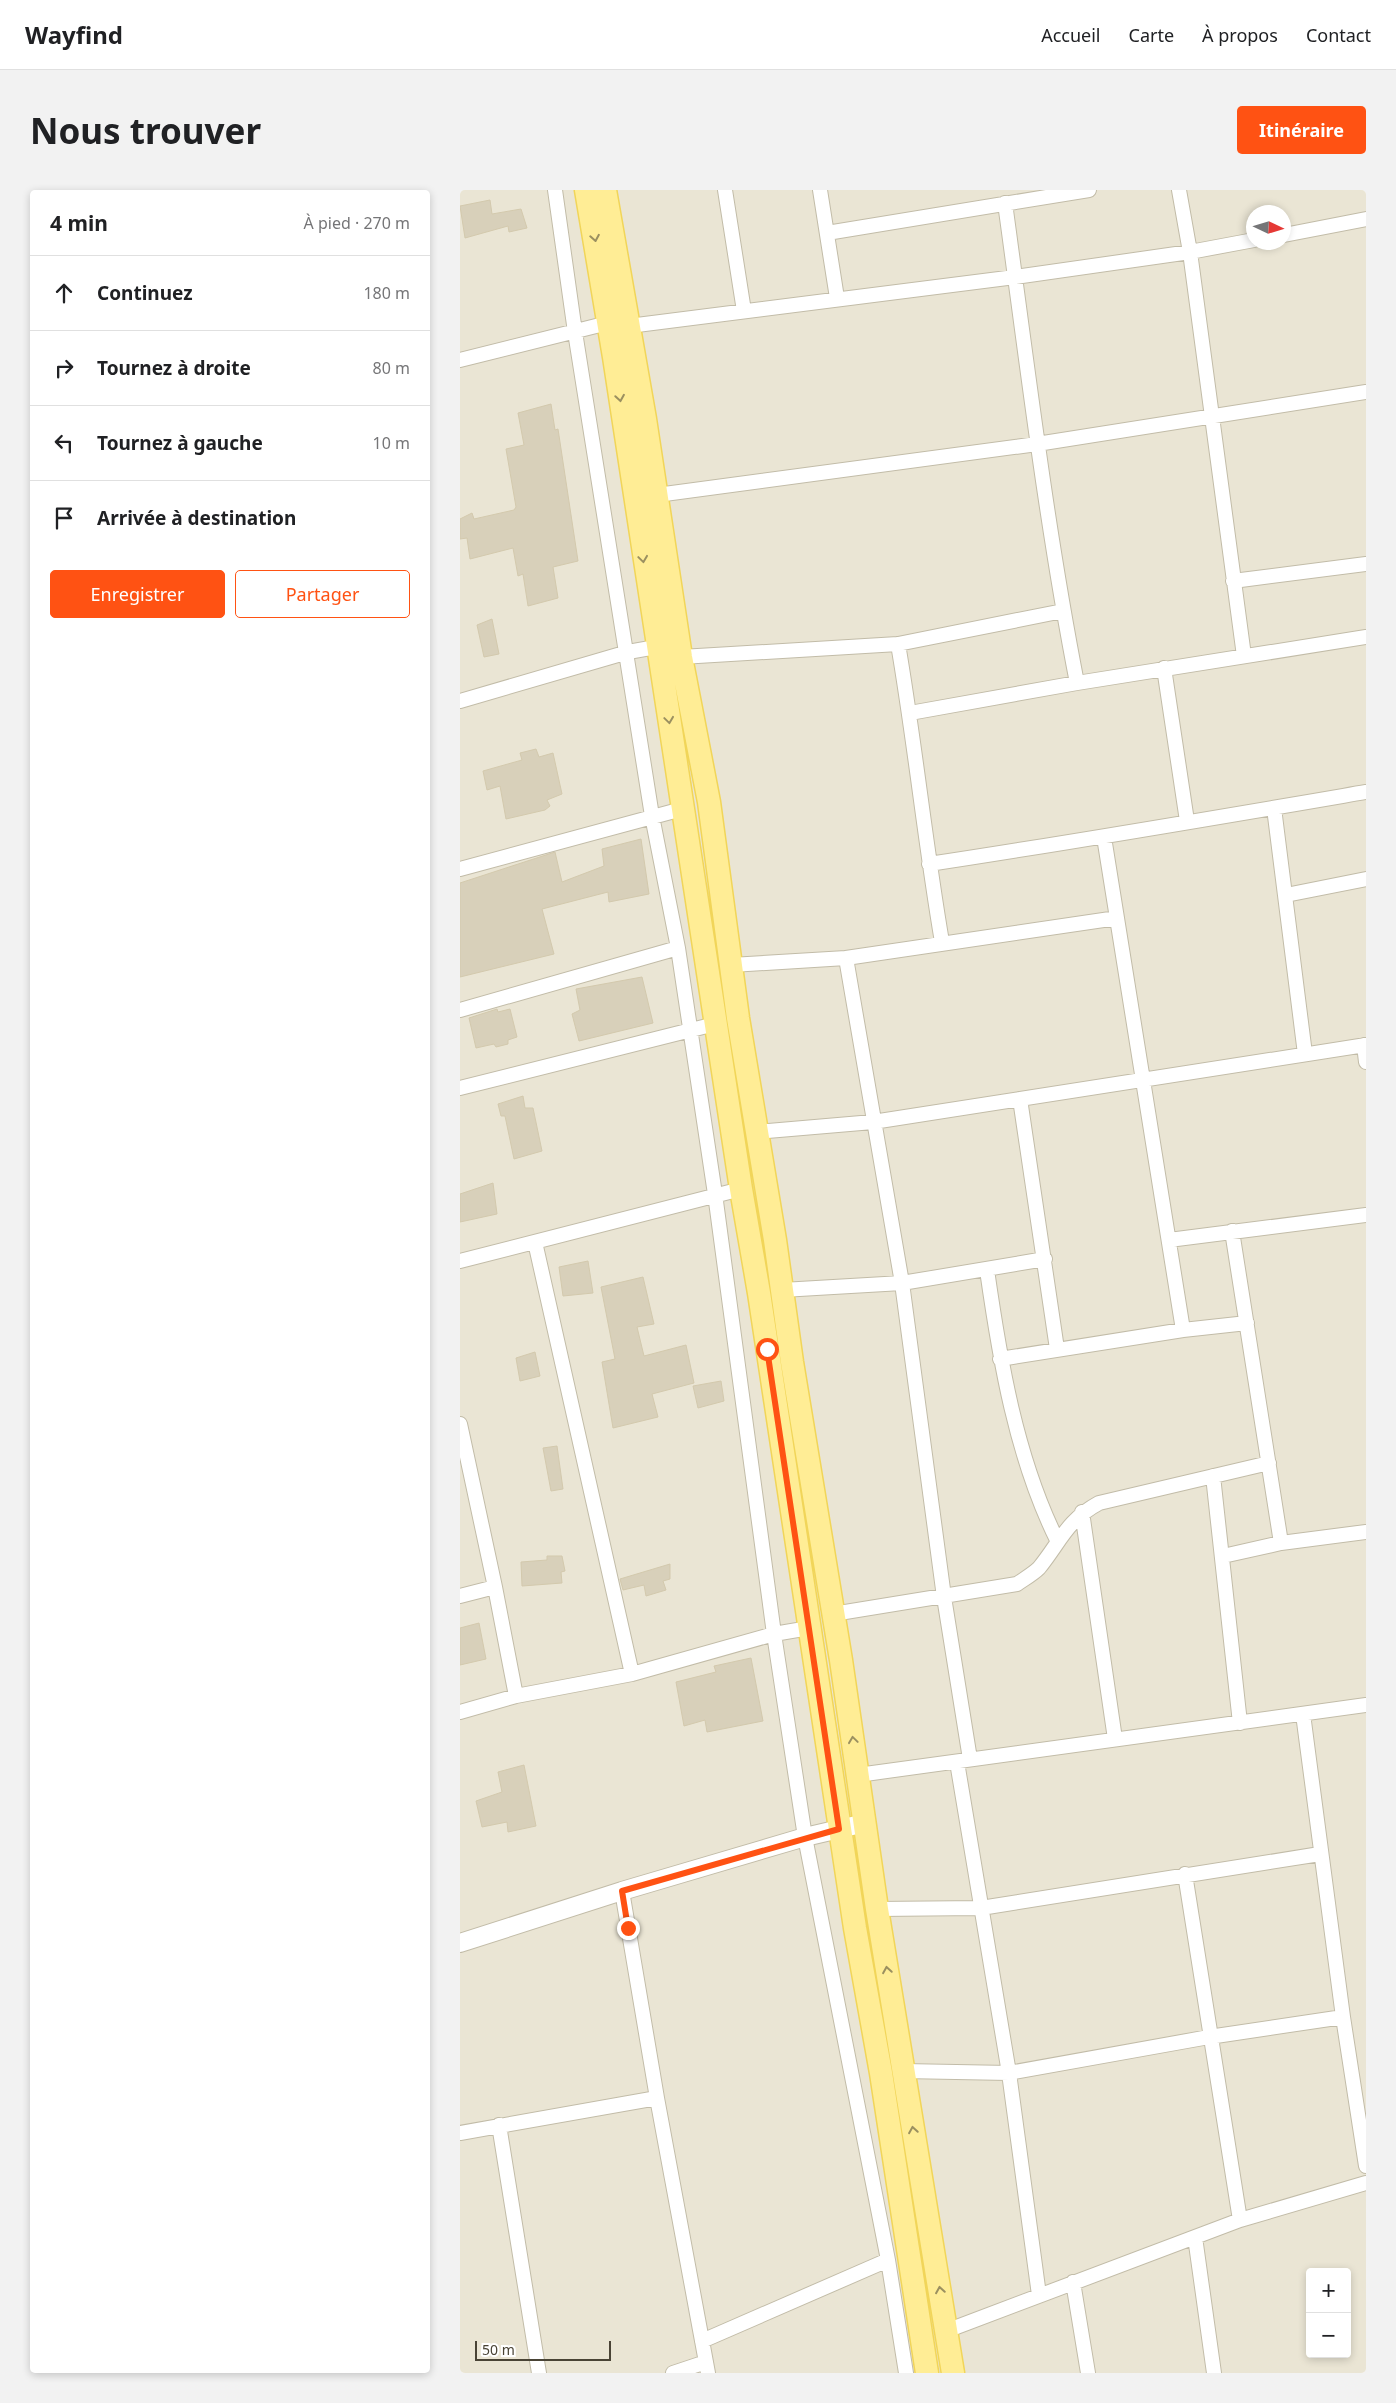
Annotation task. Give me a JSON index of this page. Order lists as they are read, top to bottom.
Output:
{
  "scale_bar": "50 m",
  "north": "right",
  "page": {
    "header": "Wayfind",
    "nav": [
      "Accueil",
      "Carte",
      "À propos",
      "Contact"
    ],
    "buttons": [
      "Itinéraire",
      ["Enregistrer", "Partager"]
    ],
    "title": "Nous trouver",
    "heading": ["4 min", "À pied · 270 m"],
    "list": [
      ["Continuez", "180 m"],
      ["Tournez à droite", "80 m"],
      ["Tournez à gauche", "10 m"],
      "Arrivée à destination"
    ],
    "map_buttons": ["+", "−"],
    "scale": "50 m"
  }
}
